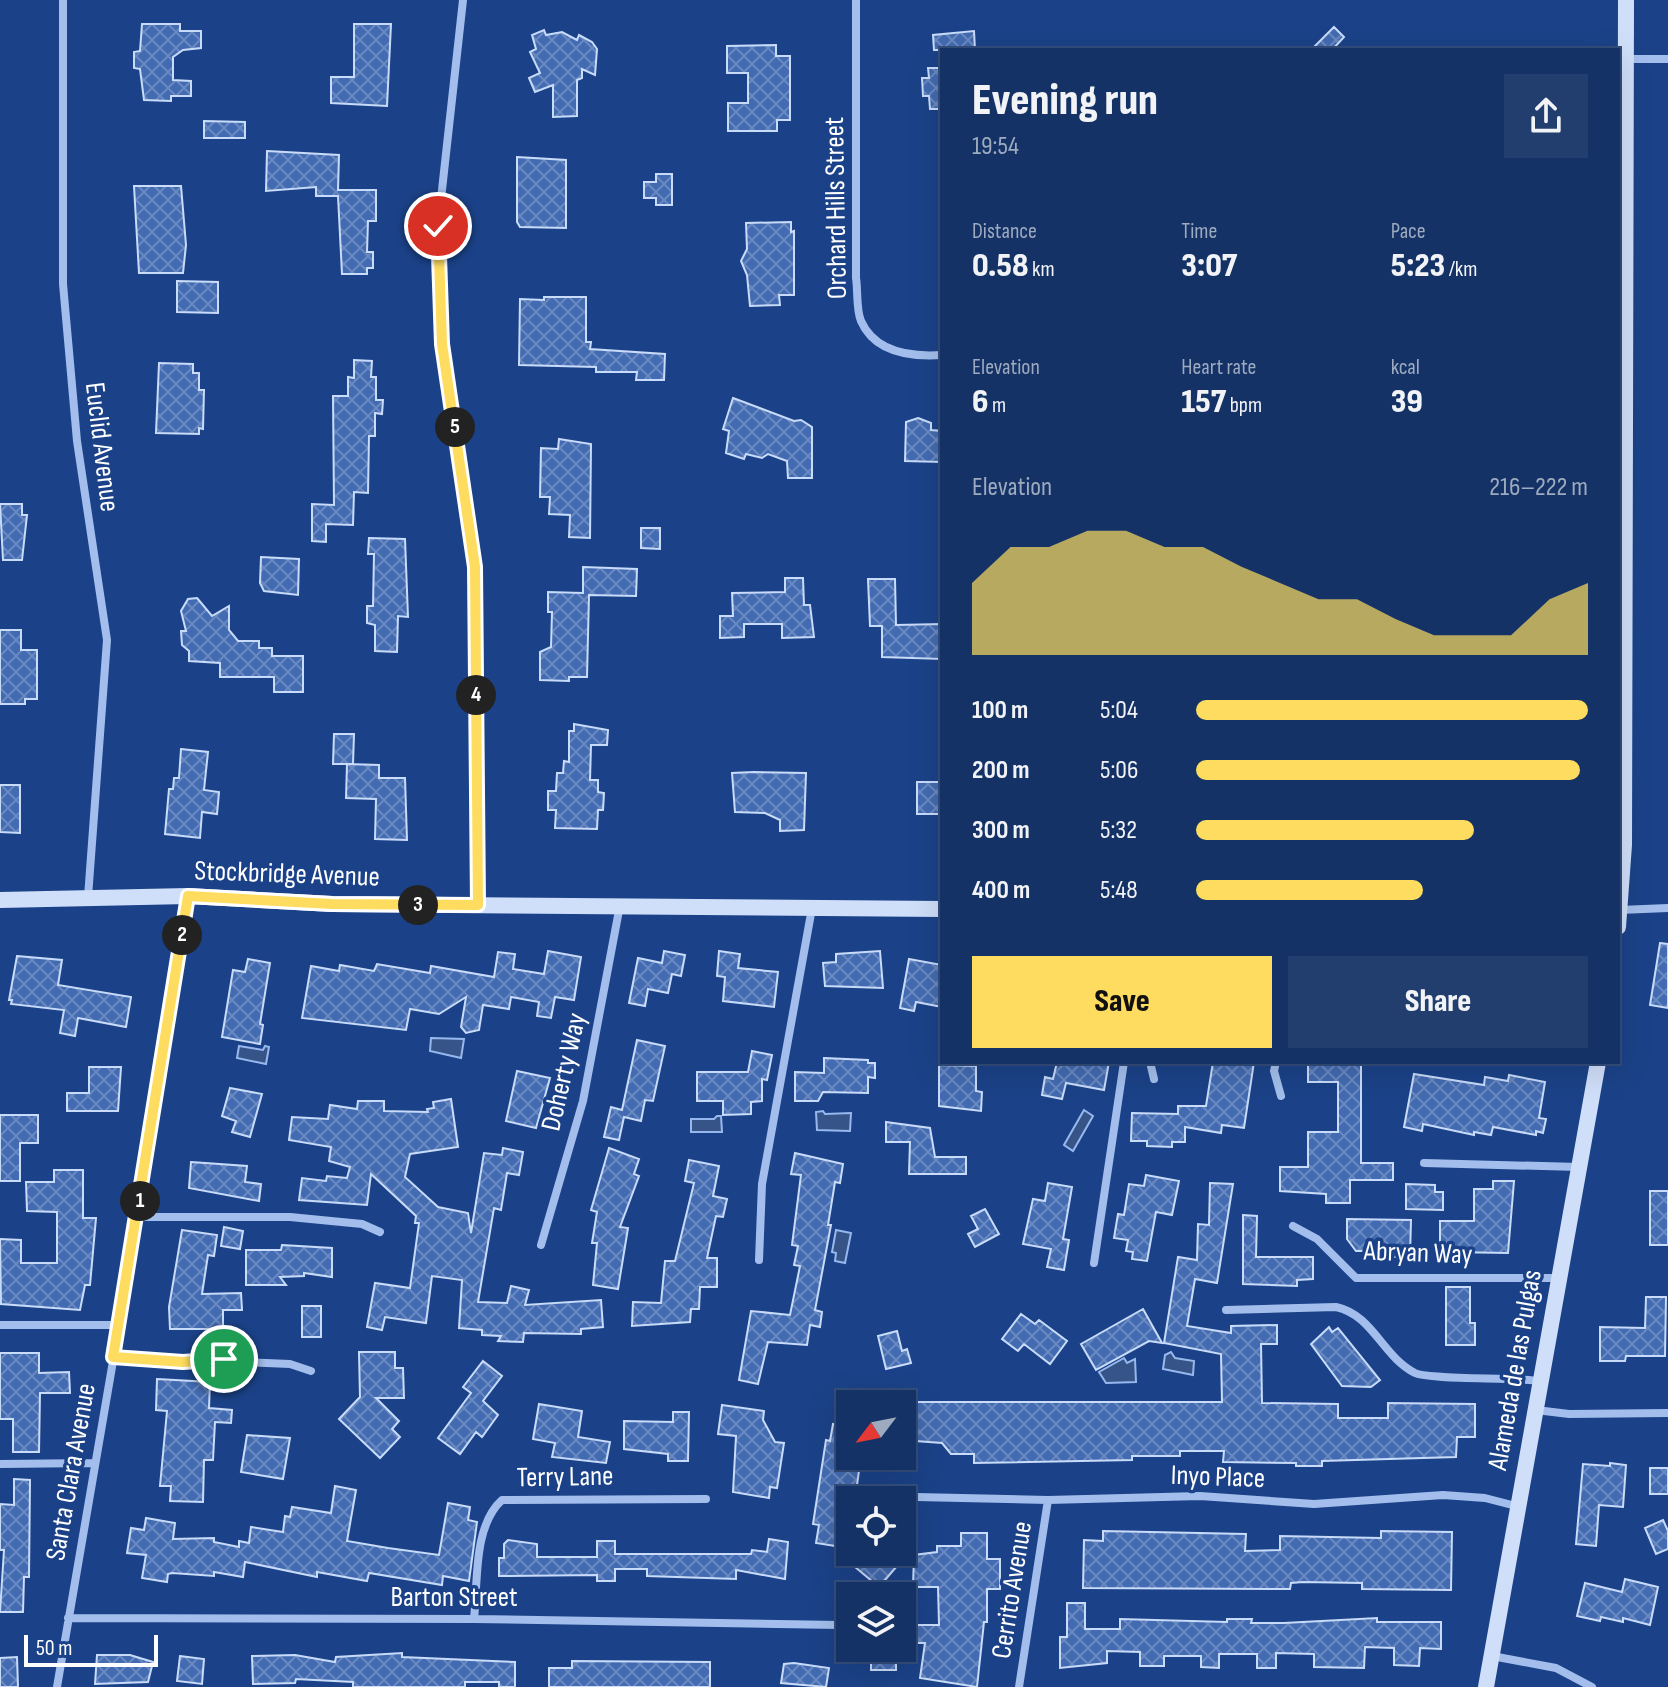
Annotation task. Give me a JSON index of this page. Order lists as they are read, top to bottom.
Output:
{
  "streets": {
    "main road": ["Stockbridge Avenue", "Alameda de las Pulgas"],
    "street": [
      "Orchard Hills Street",
      "Euclid Avenue",
      "Doherty Way",
      "Abryan Way",
      "Santa Clara Avenue",
      "Terry Lane",
      "Inyo Place",
      "Cerrito Avenue",
      "Barton Street"
    ]
  },
  "crossings": [
    ["Euclid Avenue", "Stockbridge Avenue"],
    ["Stockbridge Avenue", "Doherty Way"],
    ["Stockbridge Avenue", "Santa Clara Avenue"],
    ["Abryan Way", "Alameda de las Pulgas"],
    ["Alameda de las Pulgas", "Inyo Place"],
    ["Santa Clara Avenue", "Barton Street"],
    ["Terry Lane", "Barton Street"],
    ["Inyo Place", "Cerrito Avenue"]
  ],
  "scale_bar": "50 m",
  "north": "bottom left",
  "page": {
    "heading": ["Evening run", "19:54"],
    "stats": [
      ["Distance", "0.58 km"],
      ["Time", "3:07"],
      ["Pace", "5:23 /km"],
      ["Elevation", "6 m"],
      ["Heart rate", "157 bpm"],
      ["kcal", "39"]
    ],
    "pins": [
      "5",
      "4",
      "3",
      "2",
      "1"
    ],
    "chart": ["Elevation", "216–222 m"],
    "list": [
      {
        "name": "100 m",
        "note": "5:04"
      },
      {
        "name": "200 m",
        "note": "5:06"
      },
      {
        "name": "300 m",
        "note": "5:32"
      },
      {
        "name": "400 m",
        "note": "5:48"
      }
    ],
    "buttons": ["Save", "Share"],
    "scale": "50 m"
  }
}
